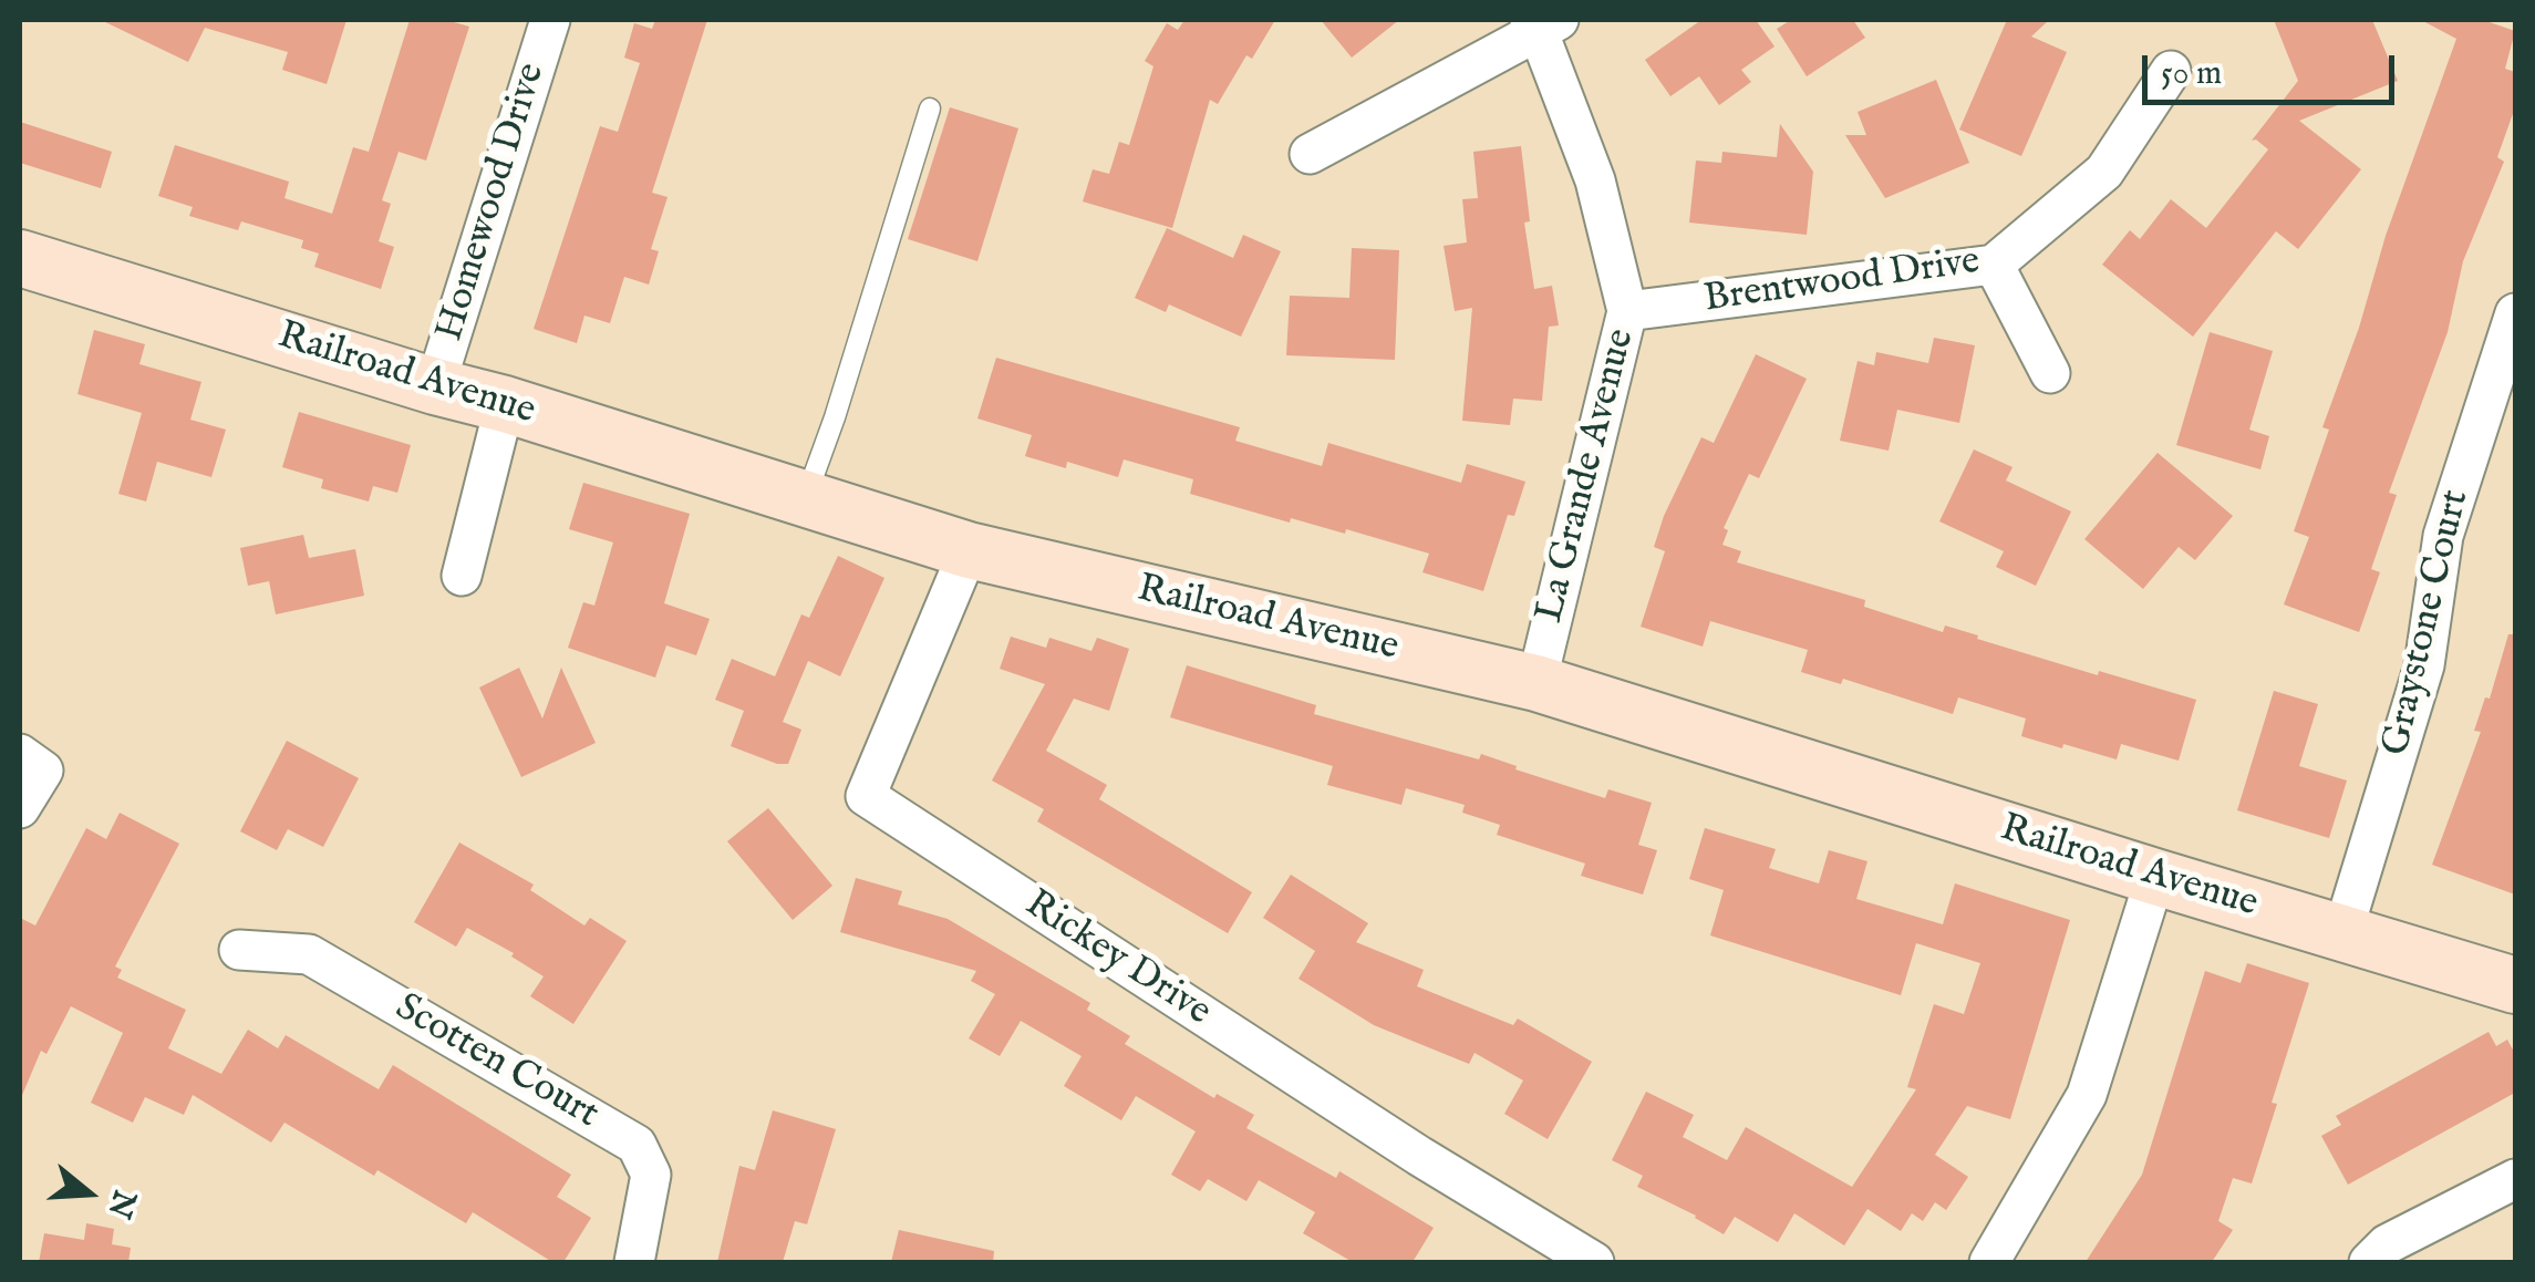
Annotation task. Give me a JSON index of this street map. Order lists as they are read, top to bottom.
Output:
{
  "streets": {
    "street": [
      "Homewood Drive",
      "Brentwood Drive",
      "Railroad Avenue",
      "La Grande Avenue",
      "Graystone Court",
      "Rickey Drive",
      "Scotten Court"
    ]
  },
  "crossings": [
    ["Homewood Drive", "Railroad Avenue"],
    ["Brentwood Drive", "La Grande Avenue"],
    ["Railroad Avenue", "La Grande Avenue"],
    ["Railroad Avenue", "Graystone Court"],
    ["Railroad Avenue", "Rickey Drive"]
  ],
  "scale_bar": "50 m",
  "north": "right"
}
